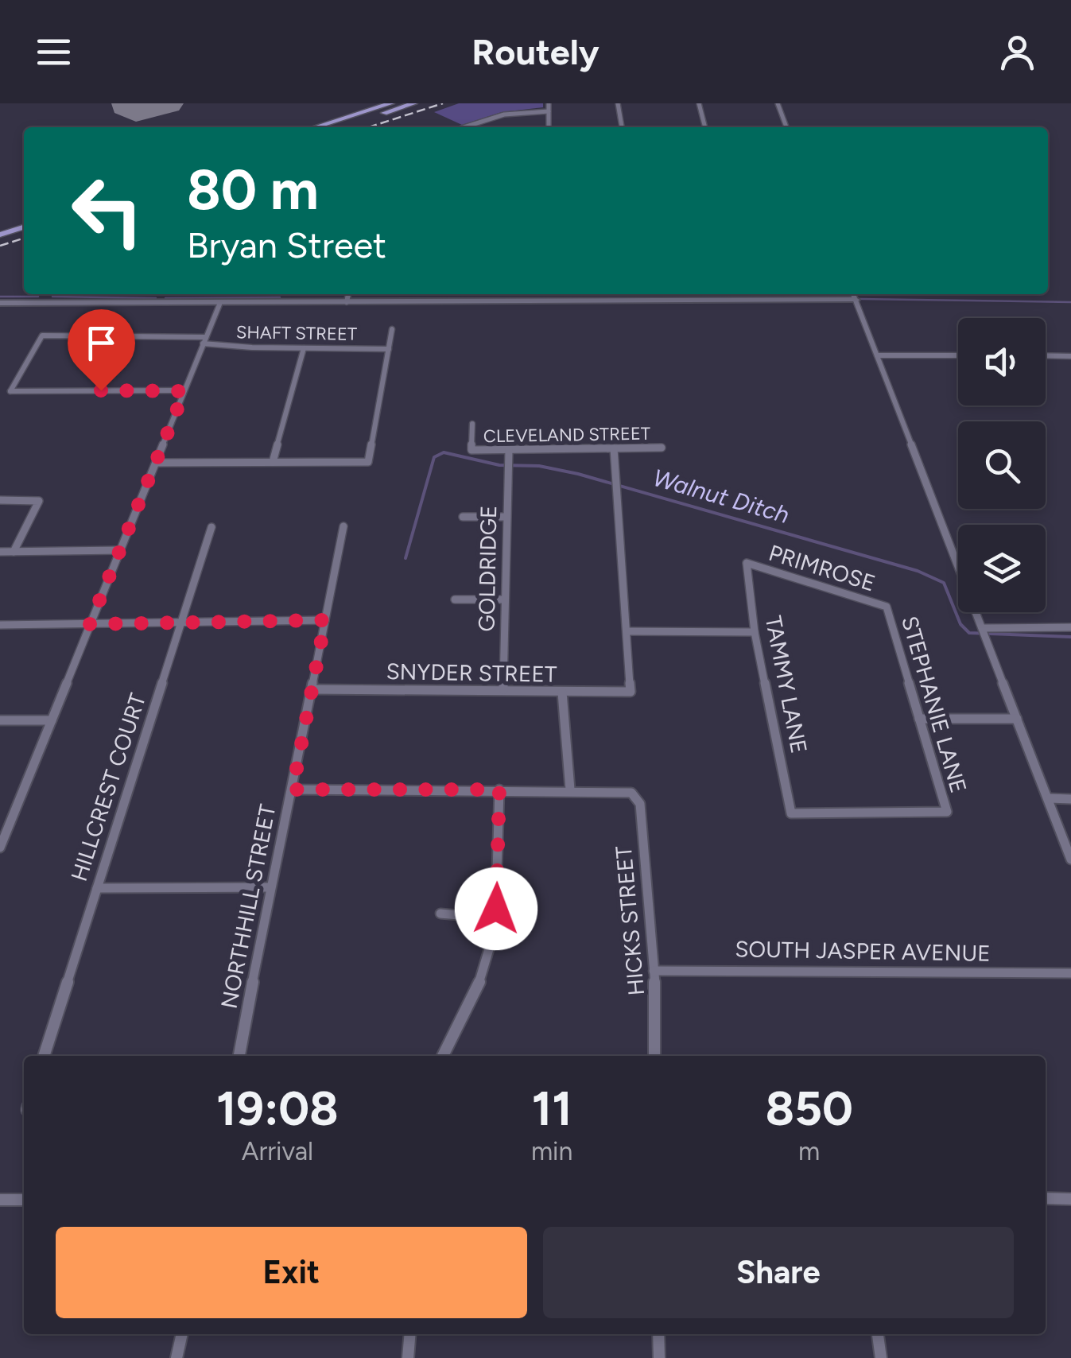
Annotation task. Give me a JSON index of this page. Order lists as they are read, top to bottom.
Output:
{
  "streets": {
    "street": [
      "SHAFT STREET",
      "CLEVELAND STREET",
      "PRIMROSE",
      "GOLDRIDGE",
      "SNYDER STREET",
      "TAMMY LANE",
      "STEPHANIE LANE",
      "HILLCREST COURT",
      "NORTHHILL STREET",
      "HICKS STREET",
      "SOUTH JASPER AVENUE"
    ]
  },
  "crossings": [
    ["CLEVELAND STREET", "GOLDRIDGE"],
    ["PRIMROSE", "TAMMY LANE"],
    ["PRIMROSE", "STEPHANIE LANE"],
    ["GOLDRIDGE", "SNYDER STREET"],
    ["SNYDER STREET", "NORTHHILL STREET"],
    ["TAMMY LANE", "STEPHANIE LANE"],
    ["HICKS STREET", "SOUTH JASPER AVENUE"]
  ],
  "water": ["Walnut Ditch"],
  "page": {
    "header": "Routely",
    "turn": ["80 m", "Bryan Street"],
    "eta": [
      "19:08",
      "Arrival",
      "11",
      "min",
      "850",
      "m"
    ],
    "buttons": ["Exit", "Share"]
  }
}
